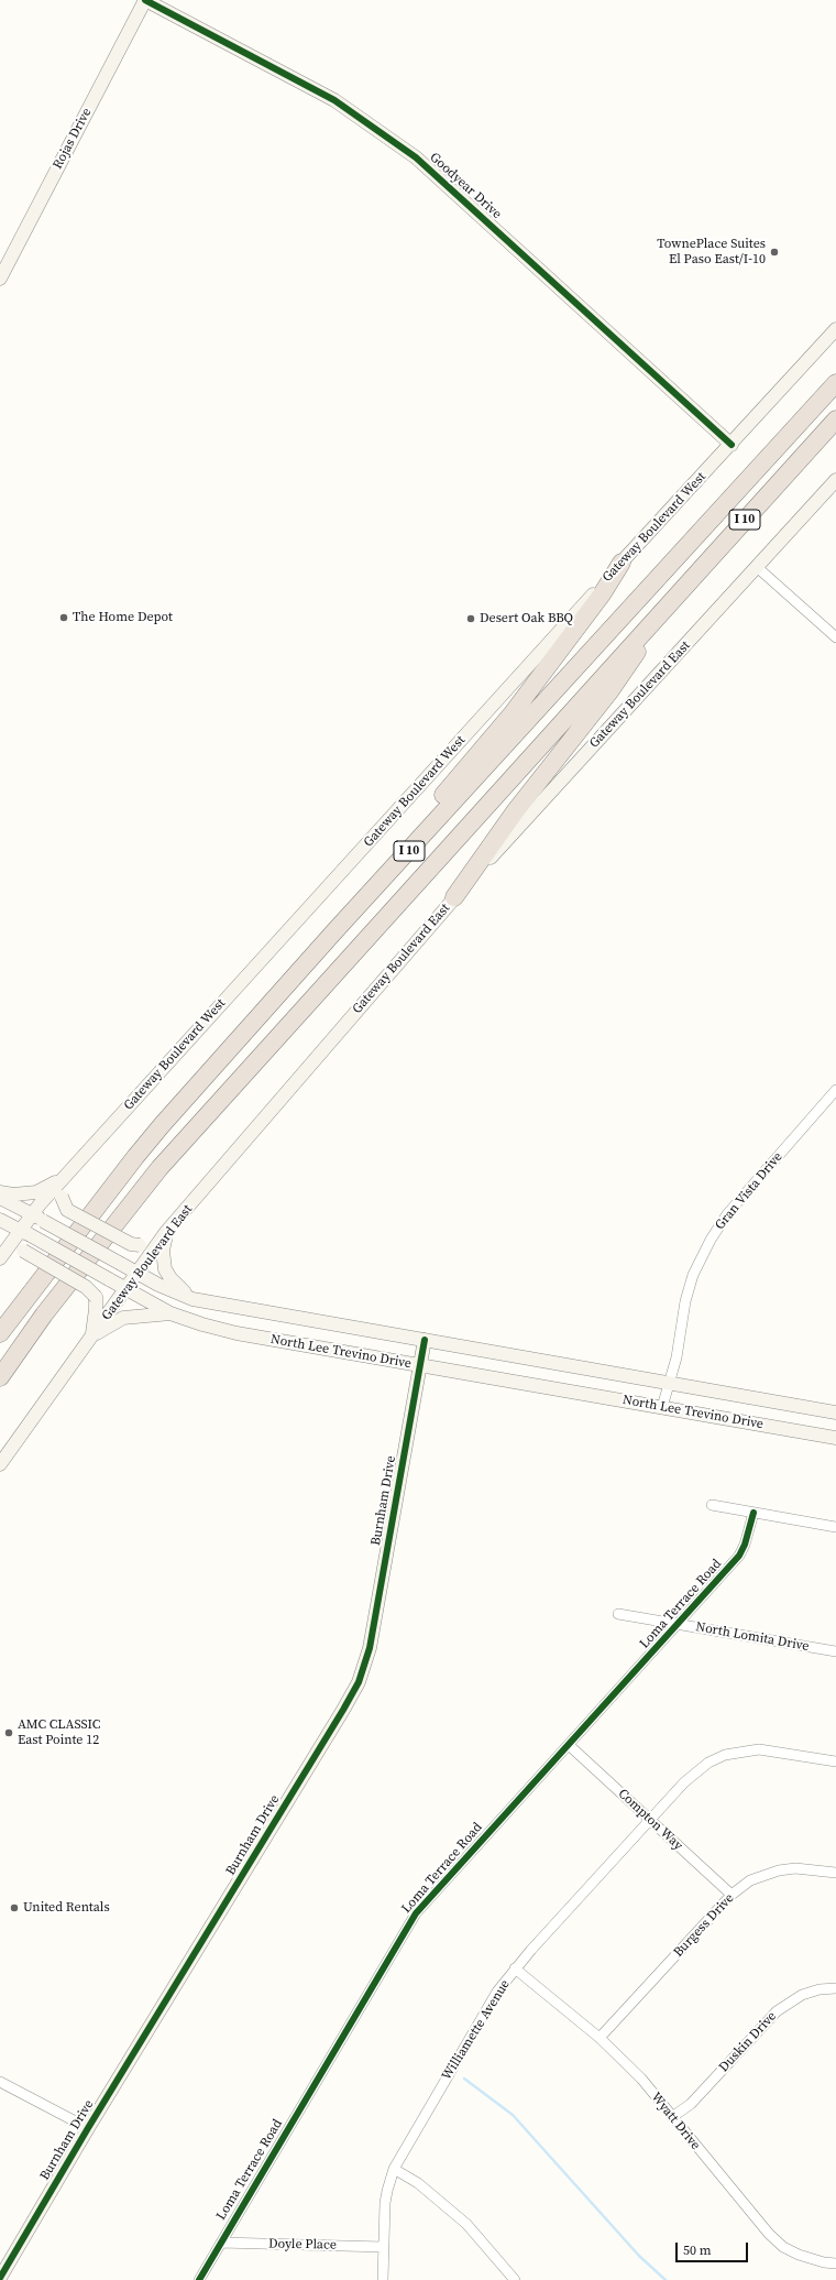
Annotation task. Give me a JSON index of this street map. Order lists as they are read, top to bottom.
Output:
{
  "streets": {
    "highway": ["I 10"],
    "main road": [
      "Rojas Drive",
      "Goodyear Drive",
      "Gateway Boulevard West",
      "Gateway Boulevard East",
      "North Lee Trevino Drive",
      "Burnham Drive"
    ],
    "street": [
      "Gran Vista Drive",
      "Loma Terrace Road",
      "North Lomita Drive",
      "Compton Way",
      "Burgess Drive",
      "Williamette Avenue",
      "Duskin Drive",
      "Wyatt Drive",
      "Doyle Place"
    ]
  },
  "crossings": [
    ["Rojas Drive", "Goodyear Drive"],
    ["Goodyear Drive", "Gateway Boulevard West"],
    ["Gateway Boulevard West", "North Lee Trevino Drive"],
    ["Gateway Boulevard East", "North Lee Trevino Drive"],
    ["Gran Vista Drive", "North Lee Trevino Drive"],
    ["North Lee Trevino Drive", "Burnham Drive"],
    ["Loma Terrace Road", "North Lomita Drive"],
    ["Loma Terrace Road", "Compton Way"],
    ["Loma Terrace Road", "Doyle Place"],
    ["Compton Way", "Burgess Drive"],
    ["Compton Way", "Williamette Avenue"],
    ["Burgess Drive", "Wyatt Drive"],
    ["Williamette Avenue", "Wyatt Drive"],
    ["Williamette Avenue", "Doyle Place"],
    ["Duskin Drive", "Wyatt Drive"]
  ],
  "places": [
    "TownePlace Suites El Paso East/I-10",
    "The Home Depot",
    "Desert Oak BBQ",
    "AMC CLASSIC East Pointe 12",
    "United Rentals"
  ],
  "scale_bar": "50 m"
}
